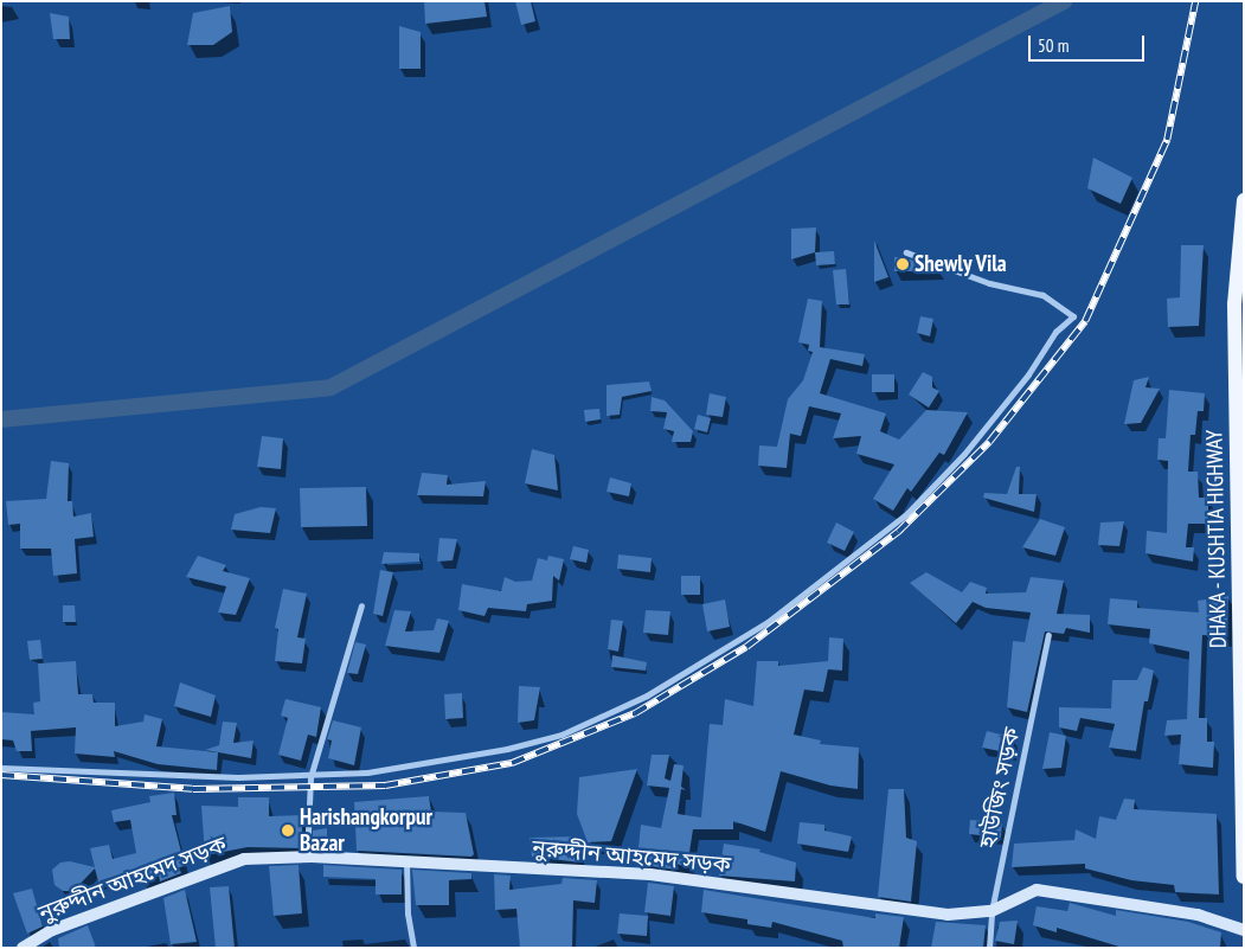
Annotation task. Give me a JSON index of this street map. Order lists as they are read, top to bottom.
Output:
{
  "streets": {
    "main road": ["DHAKA - KUSHTIA HIGHWAY", "নুরুদ্দীন আহমেদ সড়ক"],
    "street": ["হাউজিং সড়ক"]
  },
  "crossings": [
    ["হাউজিং সড়ক", "নুরুদ্দীন আহমেদ সড়ক"]
  ],
  "places": ["Shewly Vila", "Harishangkorpur Bazar"],
  "scale_bar": "50 m"
}
